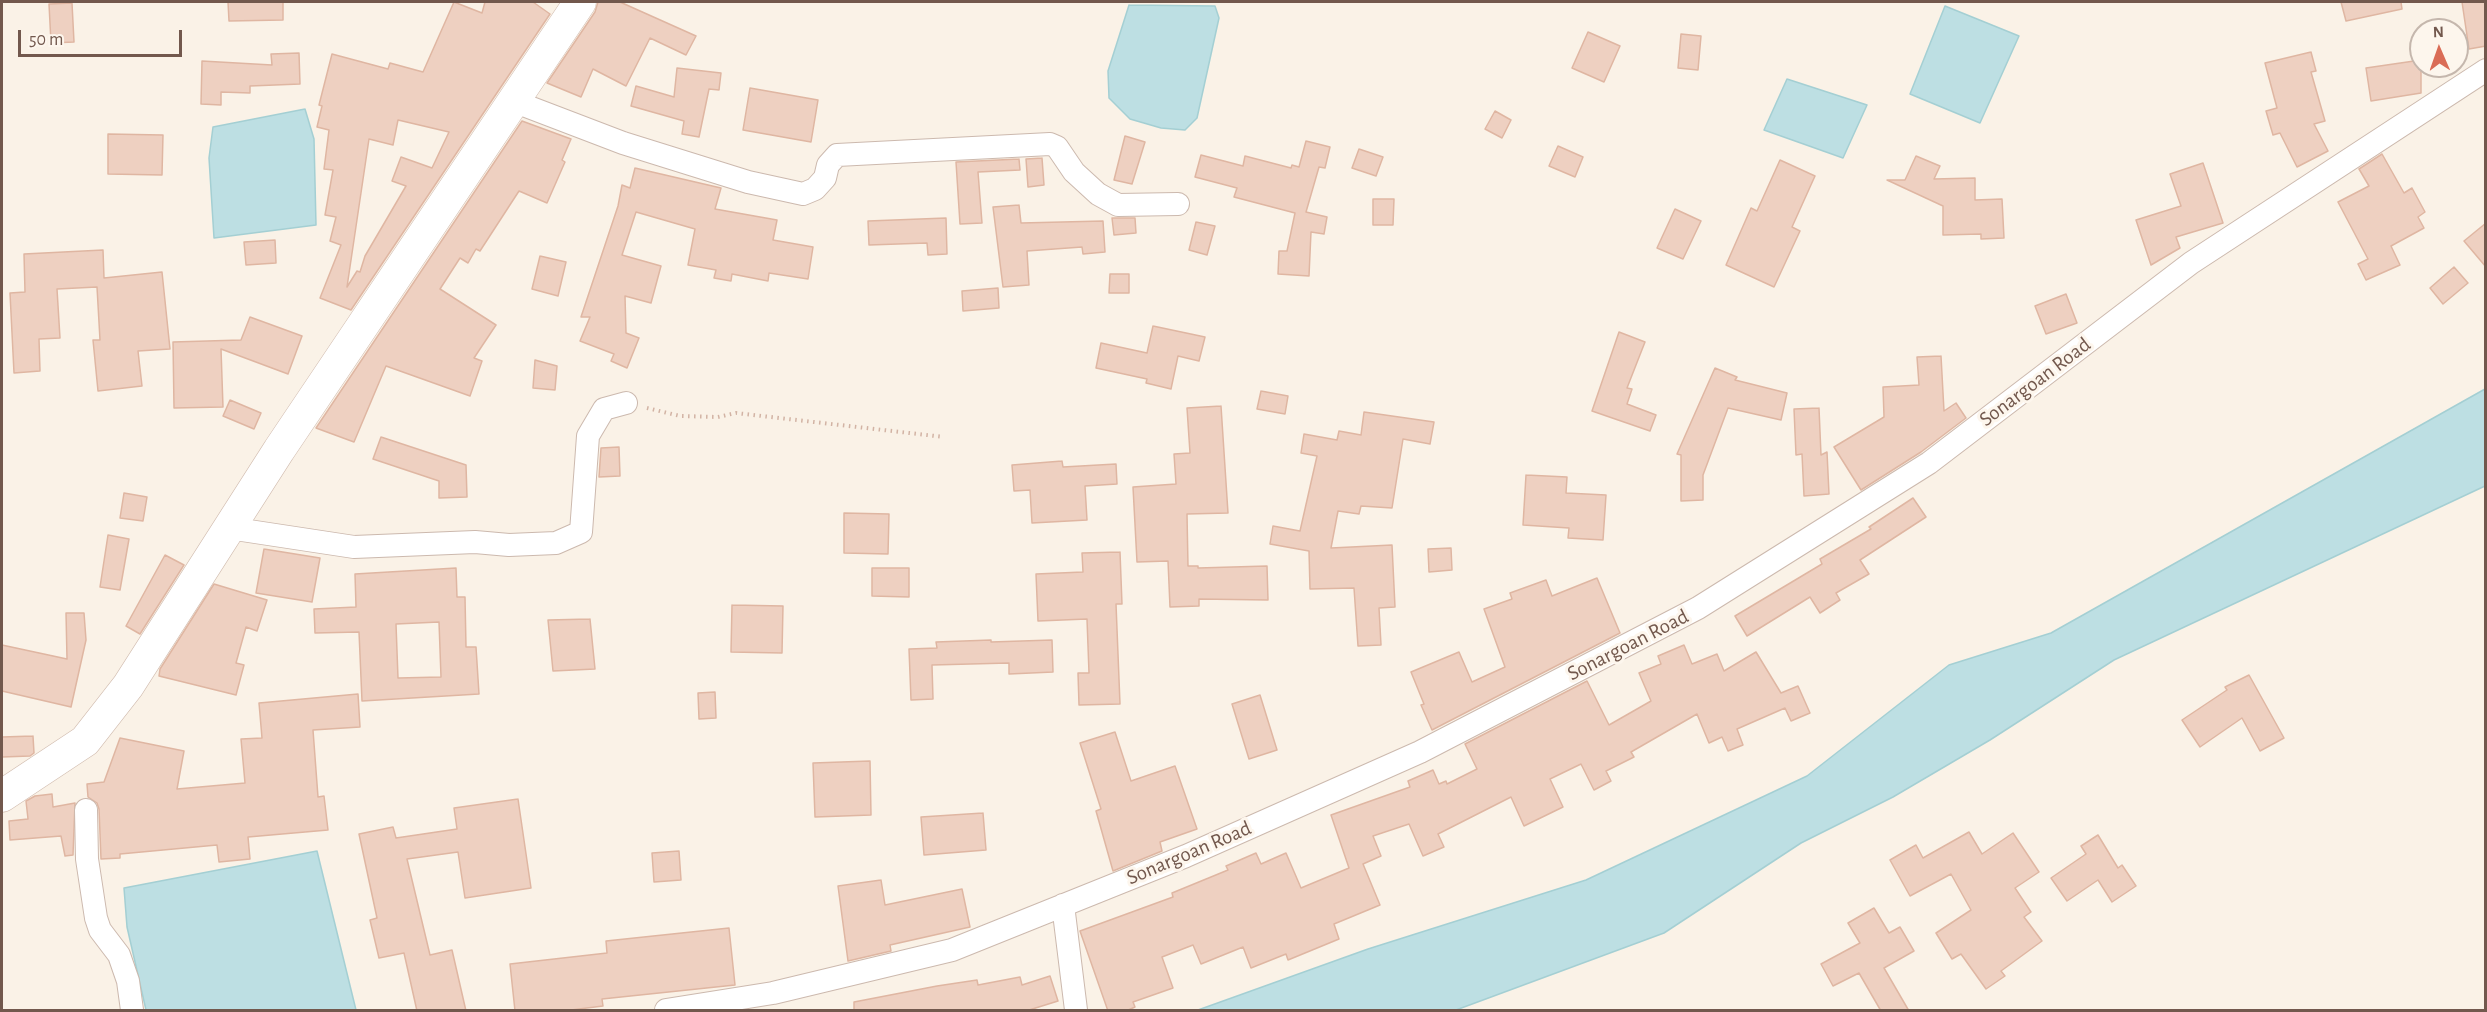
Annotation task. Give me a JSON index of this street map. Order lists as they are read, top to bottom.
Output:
{
  "streets": {
    "street": ["Sonargoan Road"]
  },
  "scale_bar": "50 m",
  "north": "top"
}
